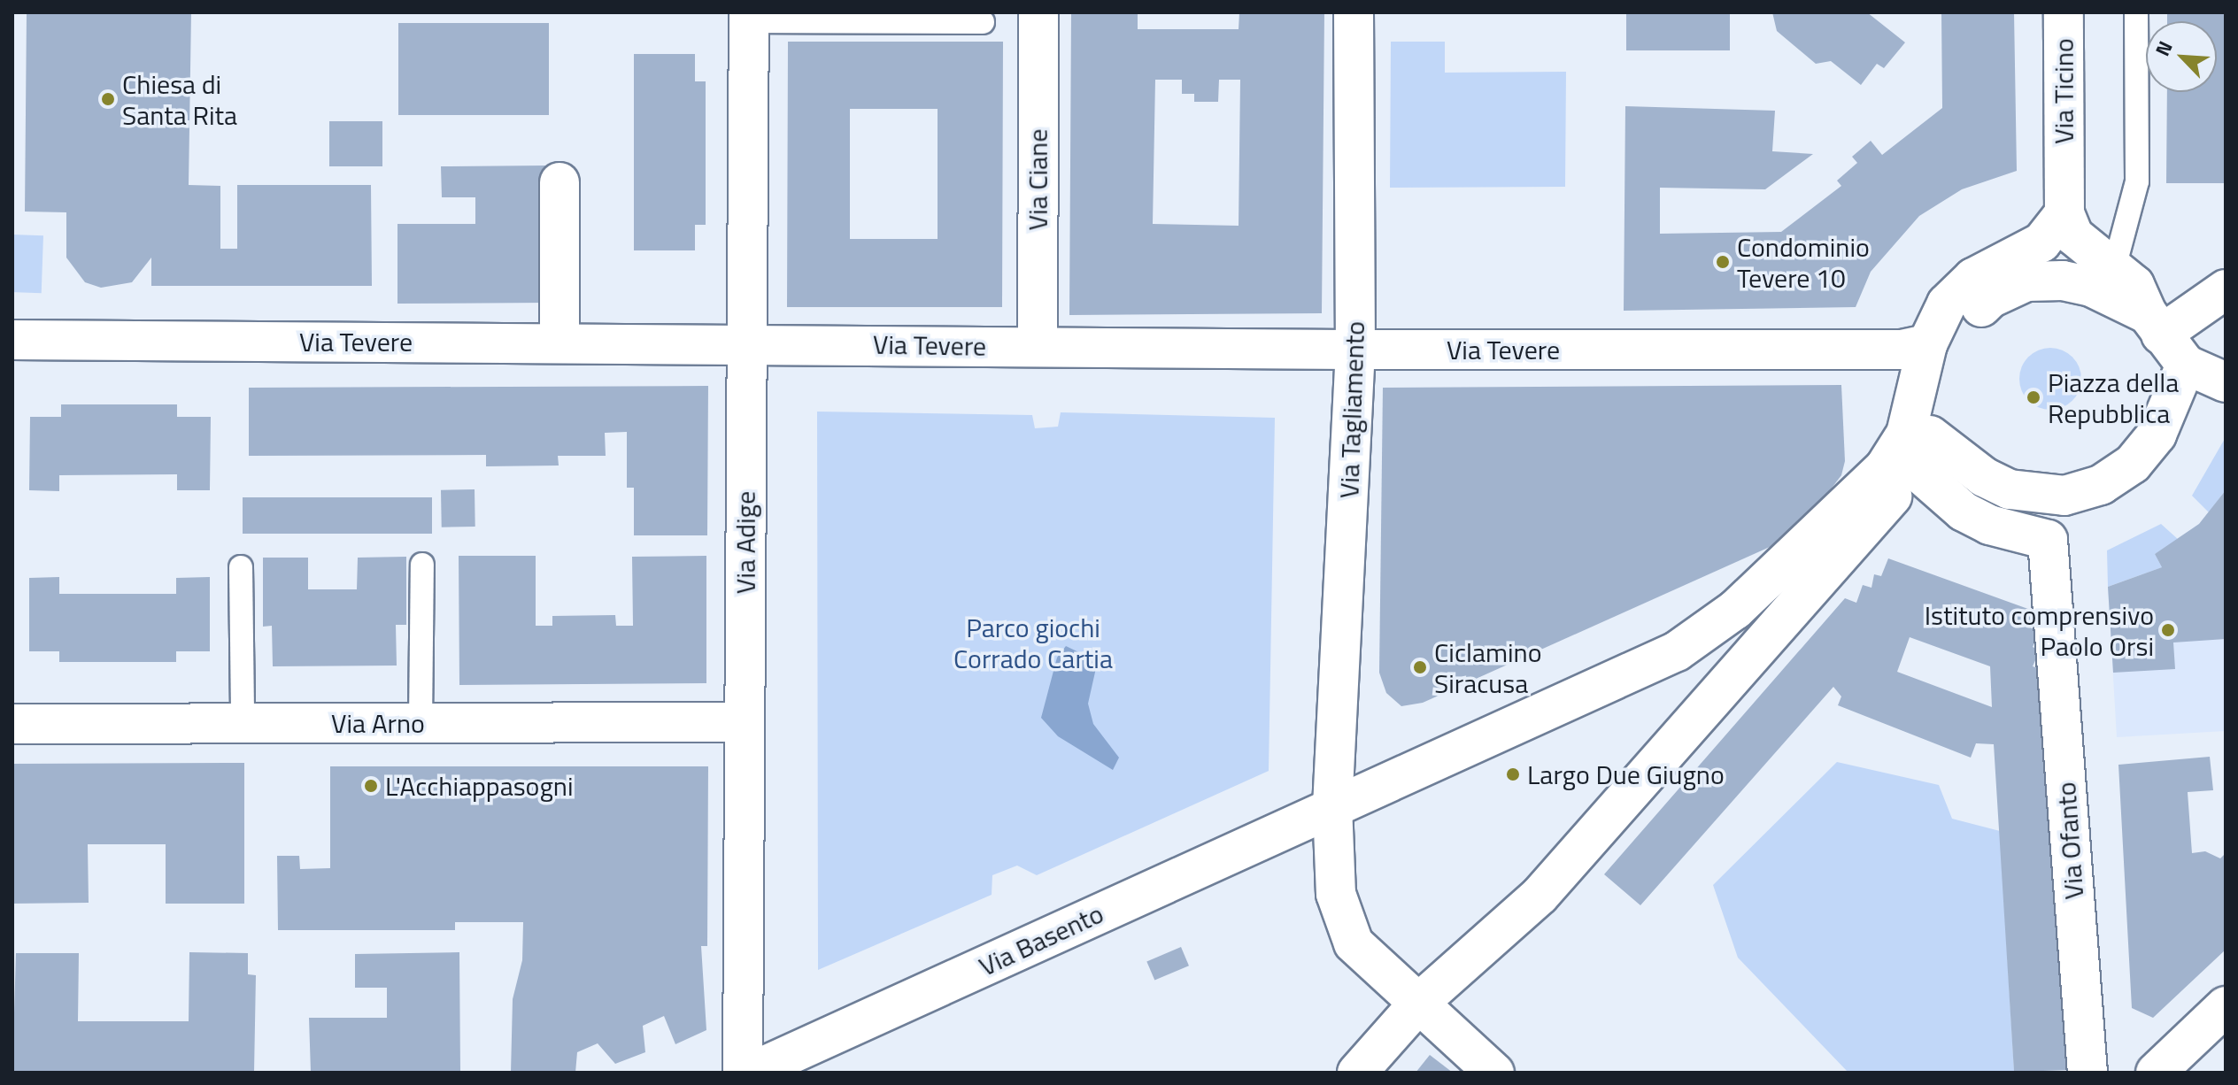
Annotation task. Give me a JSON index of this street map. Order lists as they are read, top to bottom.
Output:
{
  "streets": {
    "street": [
      "Via Ticino",
      "Via Ciane",
      "Via Tevere",
      "Via Tagliamento",
      "Via Adige",
      "Via Arno",
      "Via Ofanto",
      "Via Basento"
    ]
  },
  "crossings": [
    ["Via Ticino", "Via Basento"],
    ["Via Ciane", "Via Tevere"],
    ["Via Tevere", "Via Tagliamento"],
    ["Via Tevere", "Via Adige"],
    ["Via Tevere", "Via Basento"],
    ["Via Tagliamento", "Via Basento"],
    ["Via Adige", "Via Arno"]
  ],
  "parks": ["Parco giochi Corrado Cartia"],
  "places": [
    "Chiesa di Santa Rita",
    "Condominio Tevere 10",
    "Piazza della Repubblica",
    "Istituto comprensivo Paolo Orsi",
    "Ciclamino Siracusa",
    "Largo Due Giugno",
    "L'Acchiappasogni"
  ],
  "north": "top left"
}
